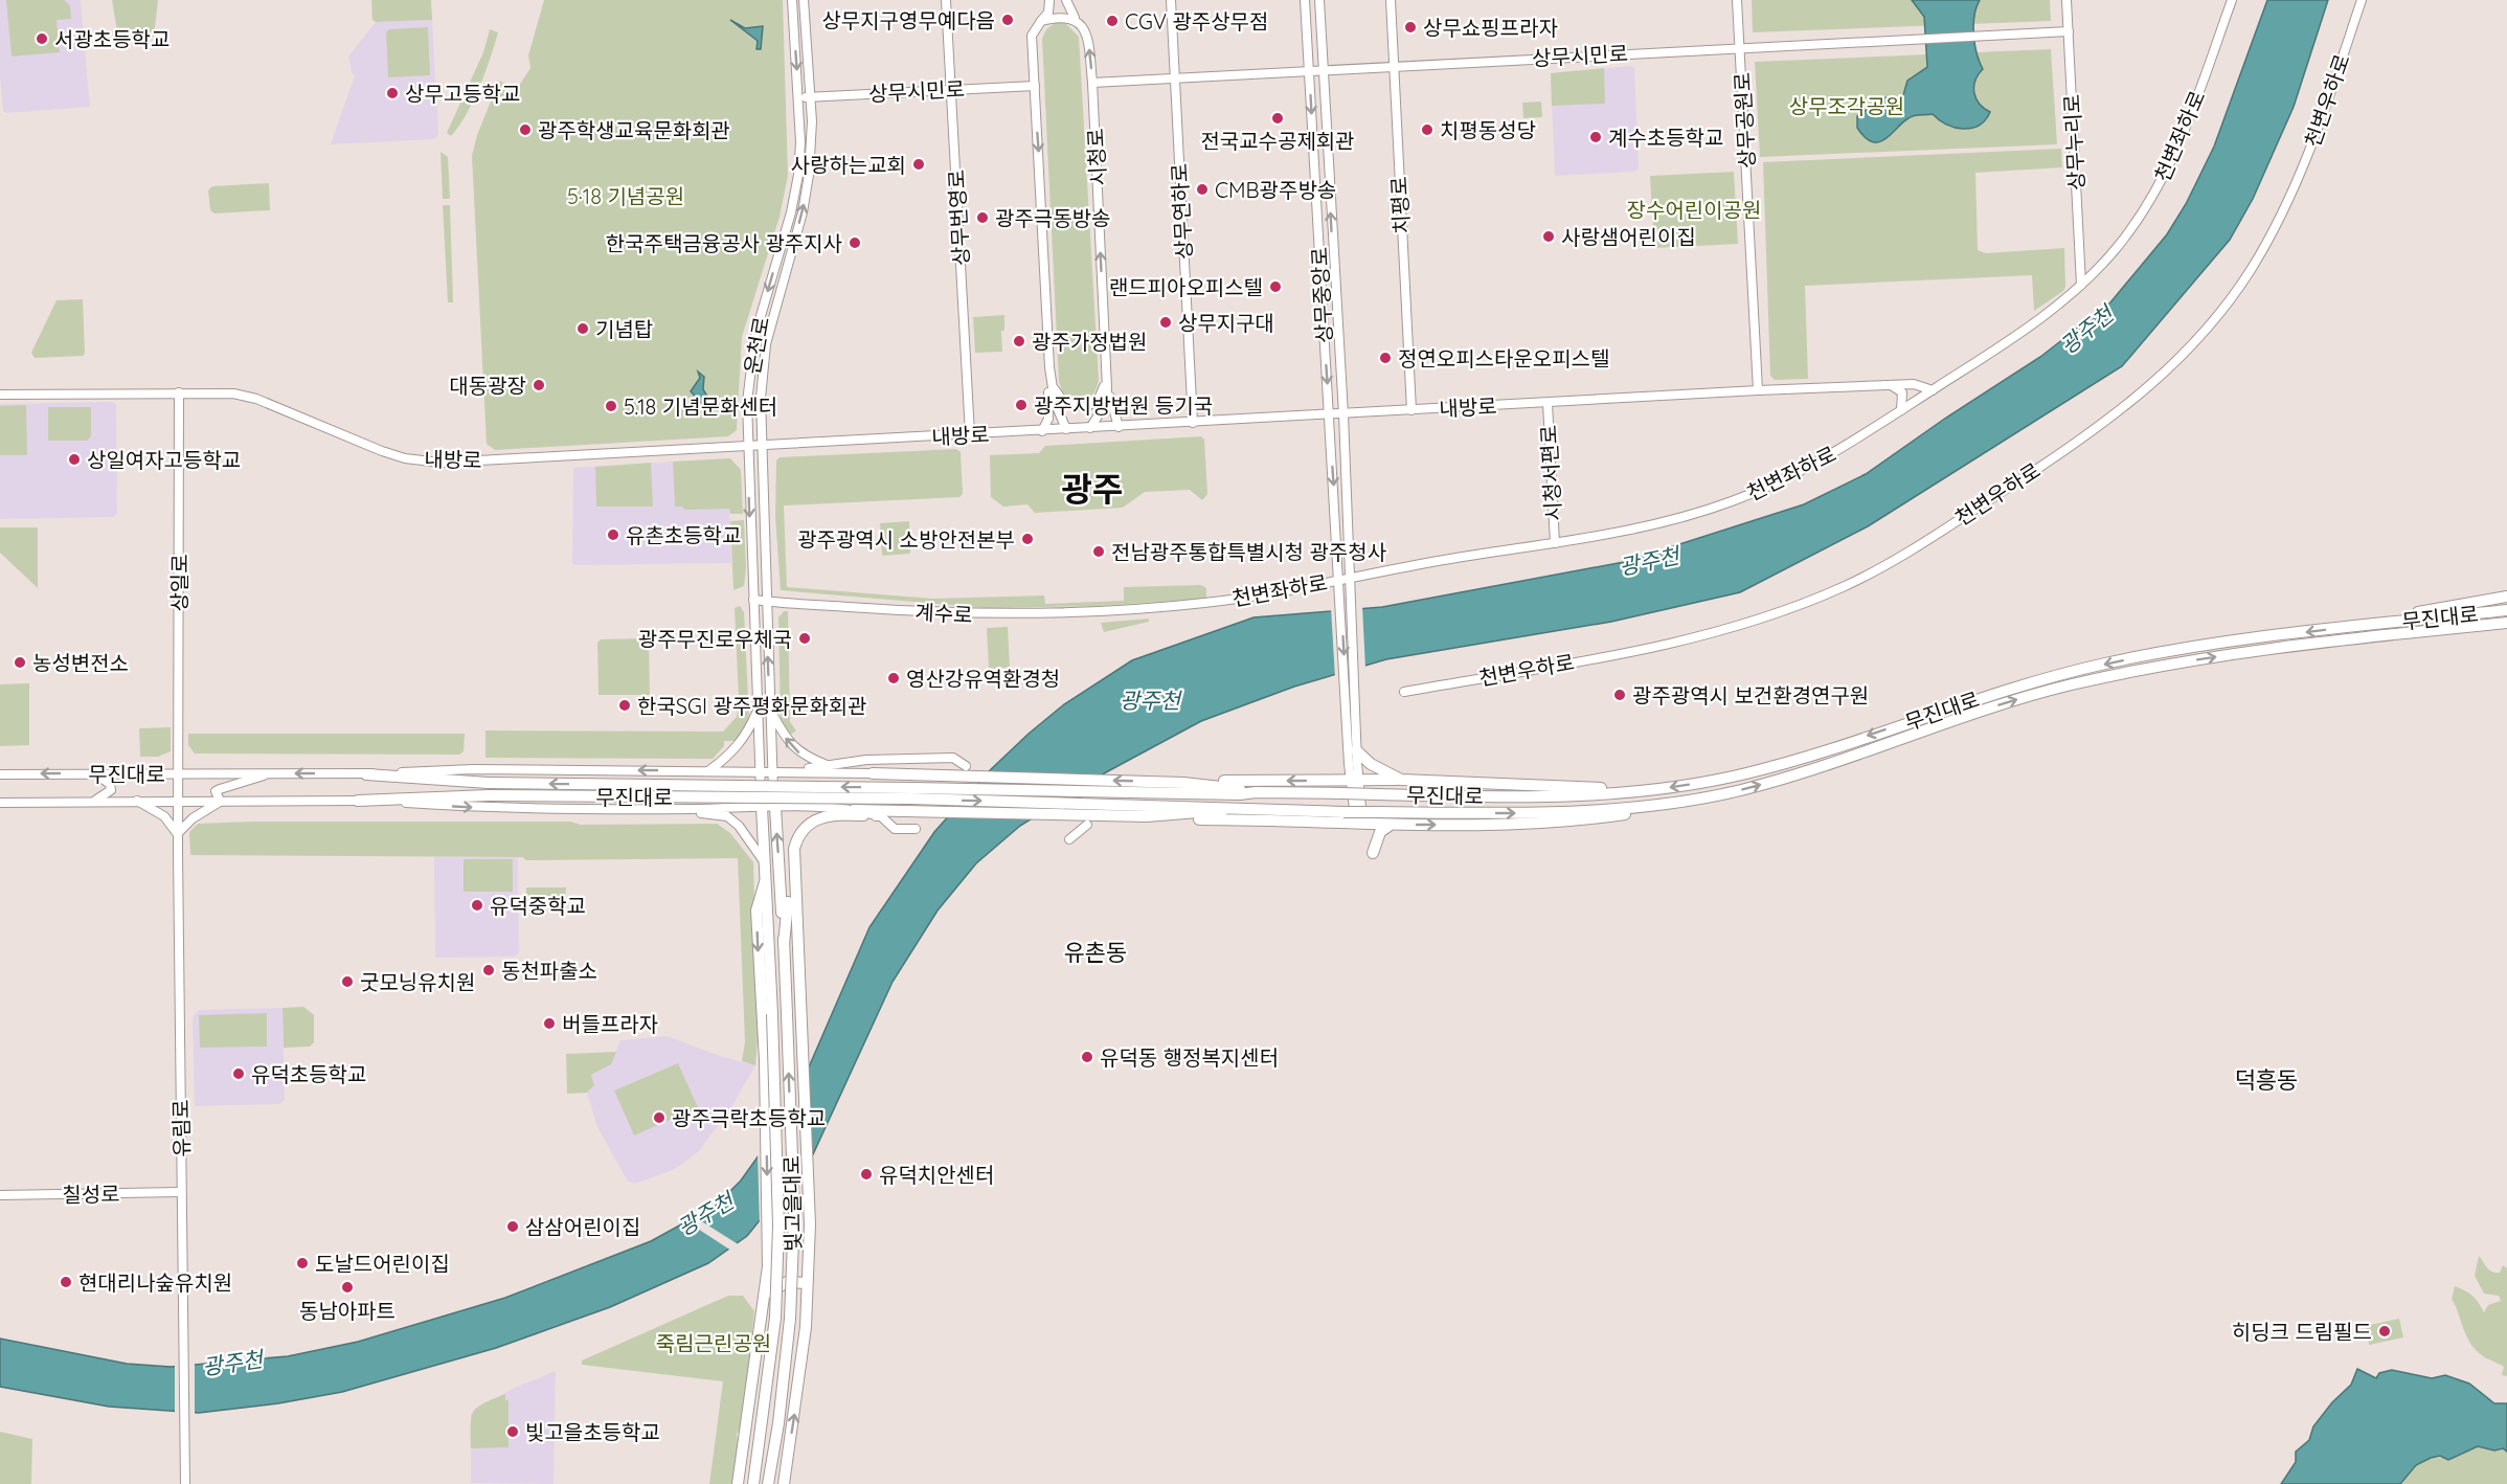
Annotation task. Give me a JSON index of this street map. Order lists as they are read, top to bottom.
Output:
{
  "streets": {
    "highway": ["무진대로", "빛고을대로"],
    "street": [
      "상무시민로",
      "천변우하로",
      "상무공원로",
      "천변좌하로",
      "상무누리로",
      "시청로",
      "치평로",
      "상무연하로",
      "상무번영로",
      "상무중앙로",
      "운천로",
      "내방로",
      "시청서편로",
      "상일로",
      "계수로",
      "유림로",
      "칠성로"
    ]
  },
  "crossings": [
    ["상무시민로", "상무공원로"],
    ["상무시민로", "상무누리로"],
    ["상무시민로", "시청로"],
    ["상무시민로", "치평로"],
    ["상무시민로", "상무연하로"],
    ["상무시민로", "상무번영로"],
    ["상무시민로", "상무중앙로"],
    ["상무시민로", "운천로"],
    ["상무공원로", "내방로"],
    ["천변좌하로", "상무누리로"],
    ["천변좌하로", "상무중앙로"],
    ["천변좌하로", "내방로"],
    ["천변좌하로", "시청서편로"],
    ["천변좌하로", "계수로"],
    ["시청로", "내방로"],
    ["치평로", "내방로"],
    ["상무연하로", "내방로"],
    ["상무번영로", "내방로"],
    ["상무중앙로", "내방로"],
    ["운천로", "내방로"],
    ["운천로", "계수로"],
    ["운천로", "무진대로"],
    ["운천로", "빛고을대로"],
    ["내방로", "시청서편로"],
    ["내방로", "상일로"],
    ["상일로", "무진대로"],
    ["상일로", "유림로"],
    ["무진대로", "유림로"],
    ["무진대로", "빛고을대로"],
    ["유림로", "칠성로"]
  ],
  "one_way": ["빛고을대로"],
  "districts": ["광주", "유촌동", "덕흥동"],
  "water": ["광주천"],
  "parks": [
    "상무조각공원",
    "5·18 기념공원",
    "장수어린이공원",
    "죽림근린공원"
  ],
  "places": [
    "상무지구영무예다음",
    "CGV 광주상무점",
    "상무쇼핑프라자",
    "서광초등학교",
    "상무고등학교",
    "전국교수공제회관",
    "광주학생교육문화회관",
    "치평동성당",
    "계수초등학교",
    "사랑하는교회",
    "CMB광주방송",
    "광주극동방송",
    "사랑샘어린이집",
    "한국주택금융공사 광주지사",
    "랜드피아오피스텔",
    "상무지구대",
    "기념탑",
    "광주가정법원",
    "정연오피스타운오피스텔",
    "대동광장",
    "광주지방법원 등기국",
    "5.18 기념문화센터",
    "상일여자고등학교",
    "유촌초등학교",
    "광주광역시 소방안전본부",
    "전남광주통합특별시청 광주청사",
    "광주무진로우체국",
    "농성변전소",
    "영산강유역환경청",
    "광주광역시 보건환경연구원",
    "한국SGI 광주평화문화회관",
    "유덕중학교",
    "동천파출소",
    "굿모닝유치원",
    "버들프라자",
    "유덕동 행정복지센터",
    "유덕초등학교",
    "광주극락초등학교",
    "유덕치안센터",
    "삼삼어린이집",
    "도날드어린이집",
    "현대리나숲유치원",
    "동남아파트",
    "히딩크 드림필드",
    "빛고을초등학교"
  ]
}
